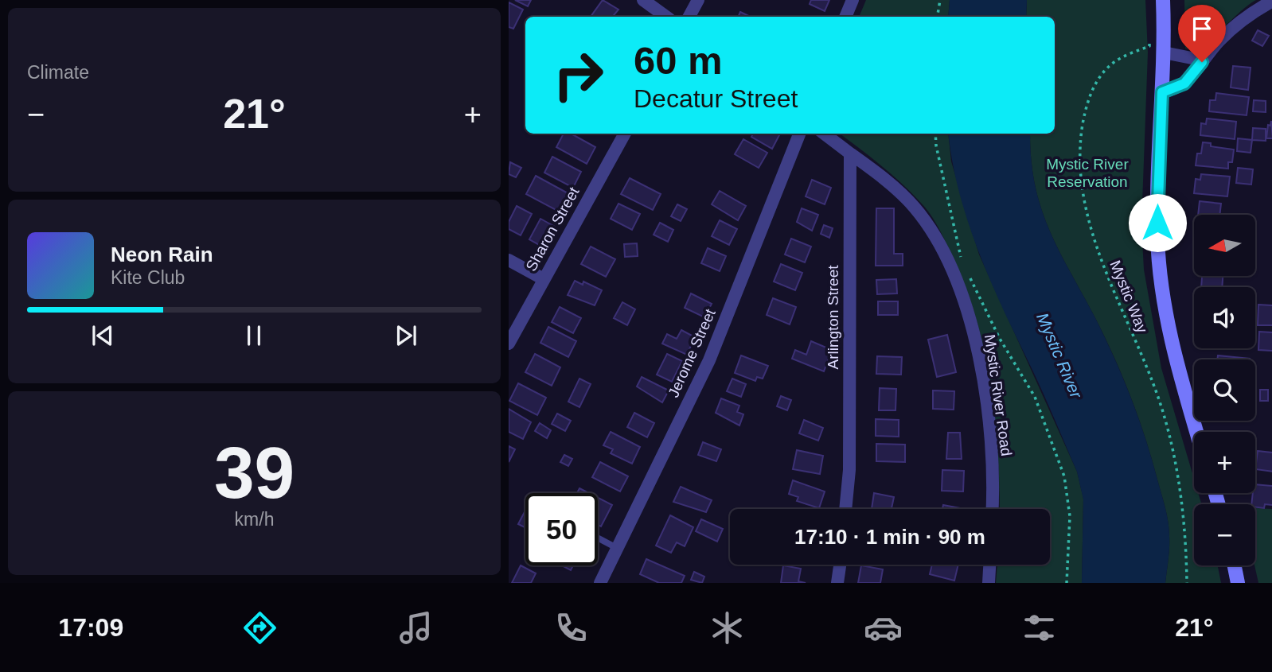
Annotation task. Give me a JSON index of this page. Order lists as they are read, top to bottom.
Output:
{
  "streets": {
    "street": [
      "Sharon Street",
      "Arlington Street",
      "Jerome Street",
      "Mystic River Road"
    ],
    "path": ["Mystic Way"]
  },
  "crossings": [
    ["Arlington Street", "Mystic River Road"]
  ],
  "water": ["Mystic River"],
  "parks": ["Mystic River Reservation"],
  "north": "left",
  "page": {
    "tile": [
      "Climate",
      ["39", "km/h"]
    ],
    "turn": ["60 m", "Decatur Street"],
    "heat": ["−", "21°", "+"],
    "map_buttons": ["+", "−"],
    "song": ["Neon Rain", "Kite Club"],
    "limit": "50",
    "trip": "17:10 · 1 min · 90 m",
    "tabs": ["17:09", "21°"]
  }
}
